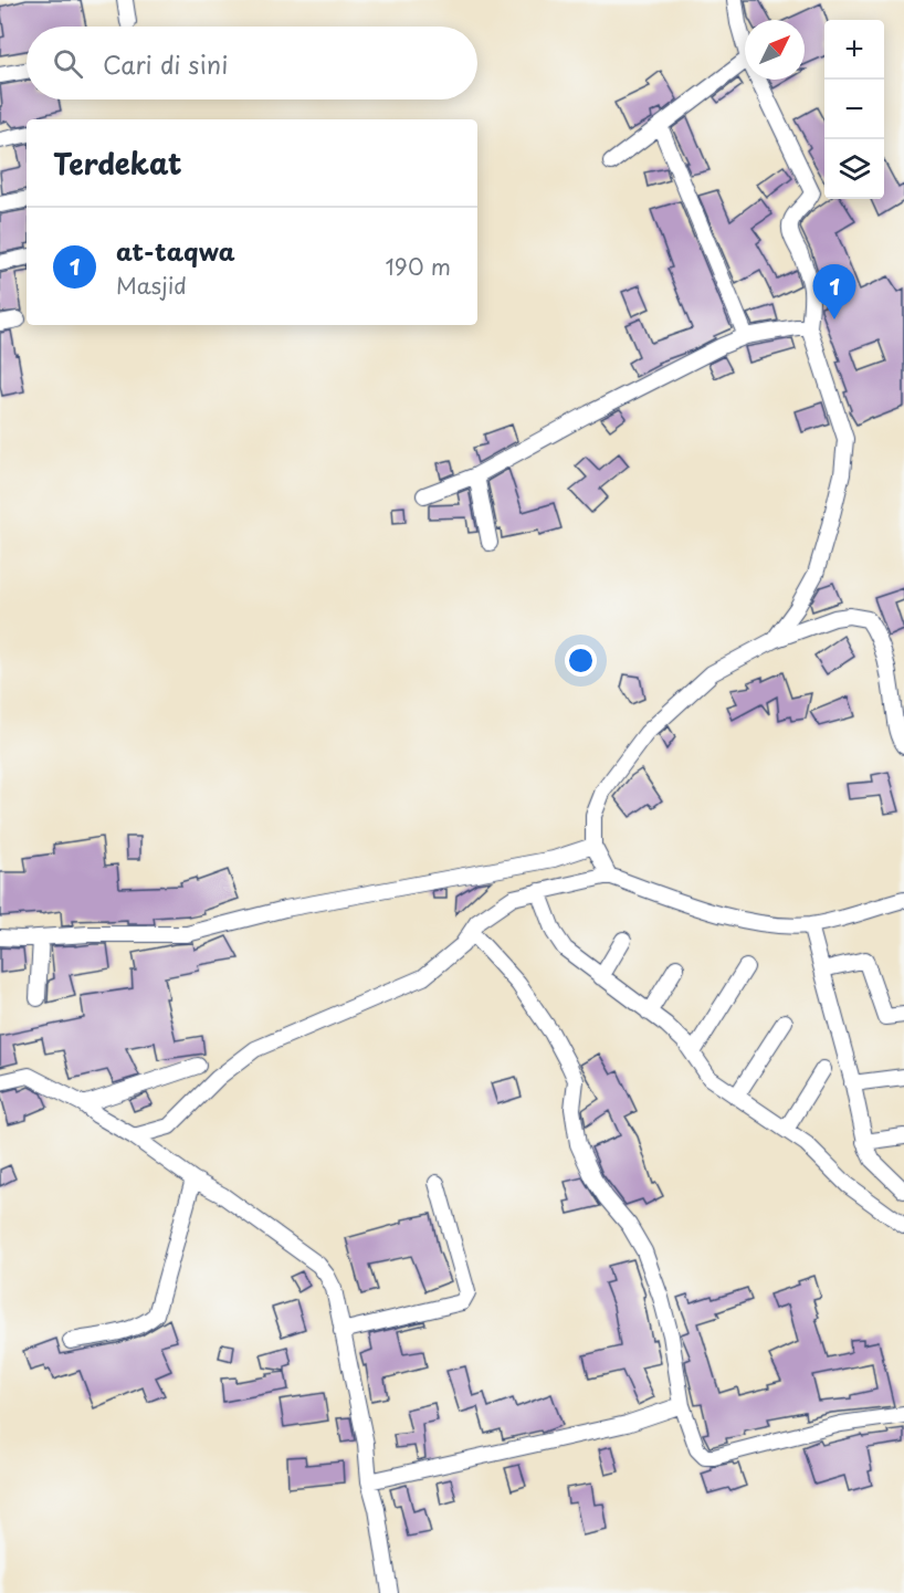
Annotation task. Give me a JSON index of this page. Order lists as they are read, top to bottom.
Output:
{
  "north": "top right",
  "page": {
    "map_buttons": ["+", "−"],
    "search": "Cari di sini",
    "heading": "Terdekat",
    "list": [
      {
        "mark": "1",
        "name": "at-taqwa",
        "note": "Masjid",
        "value": "190 m"
      }
    ],
    "pins": "1"
  }
}
